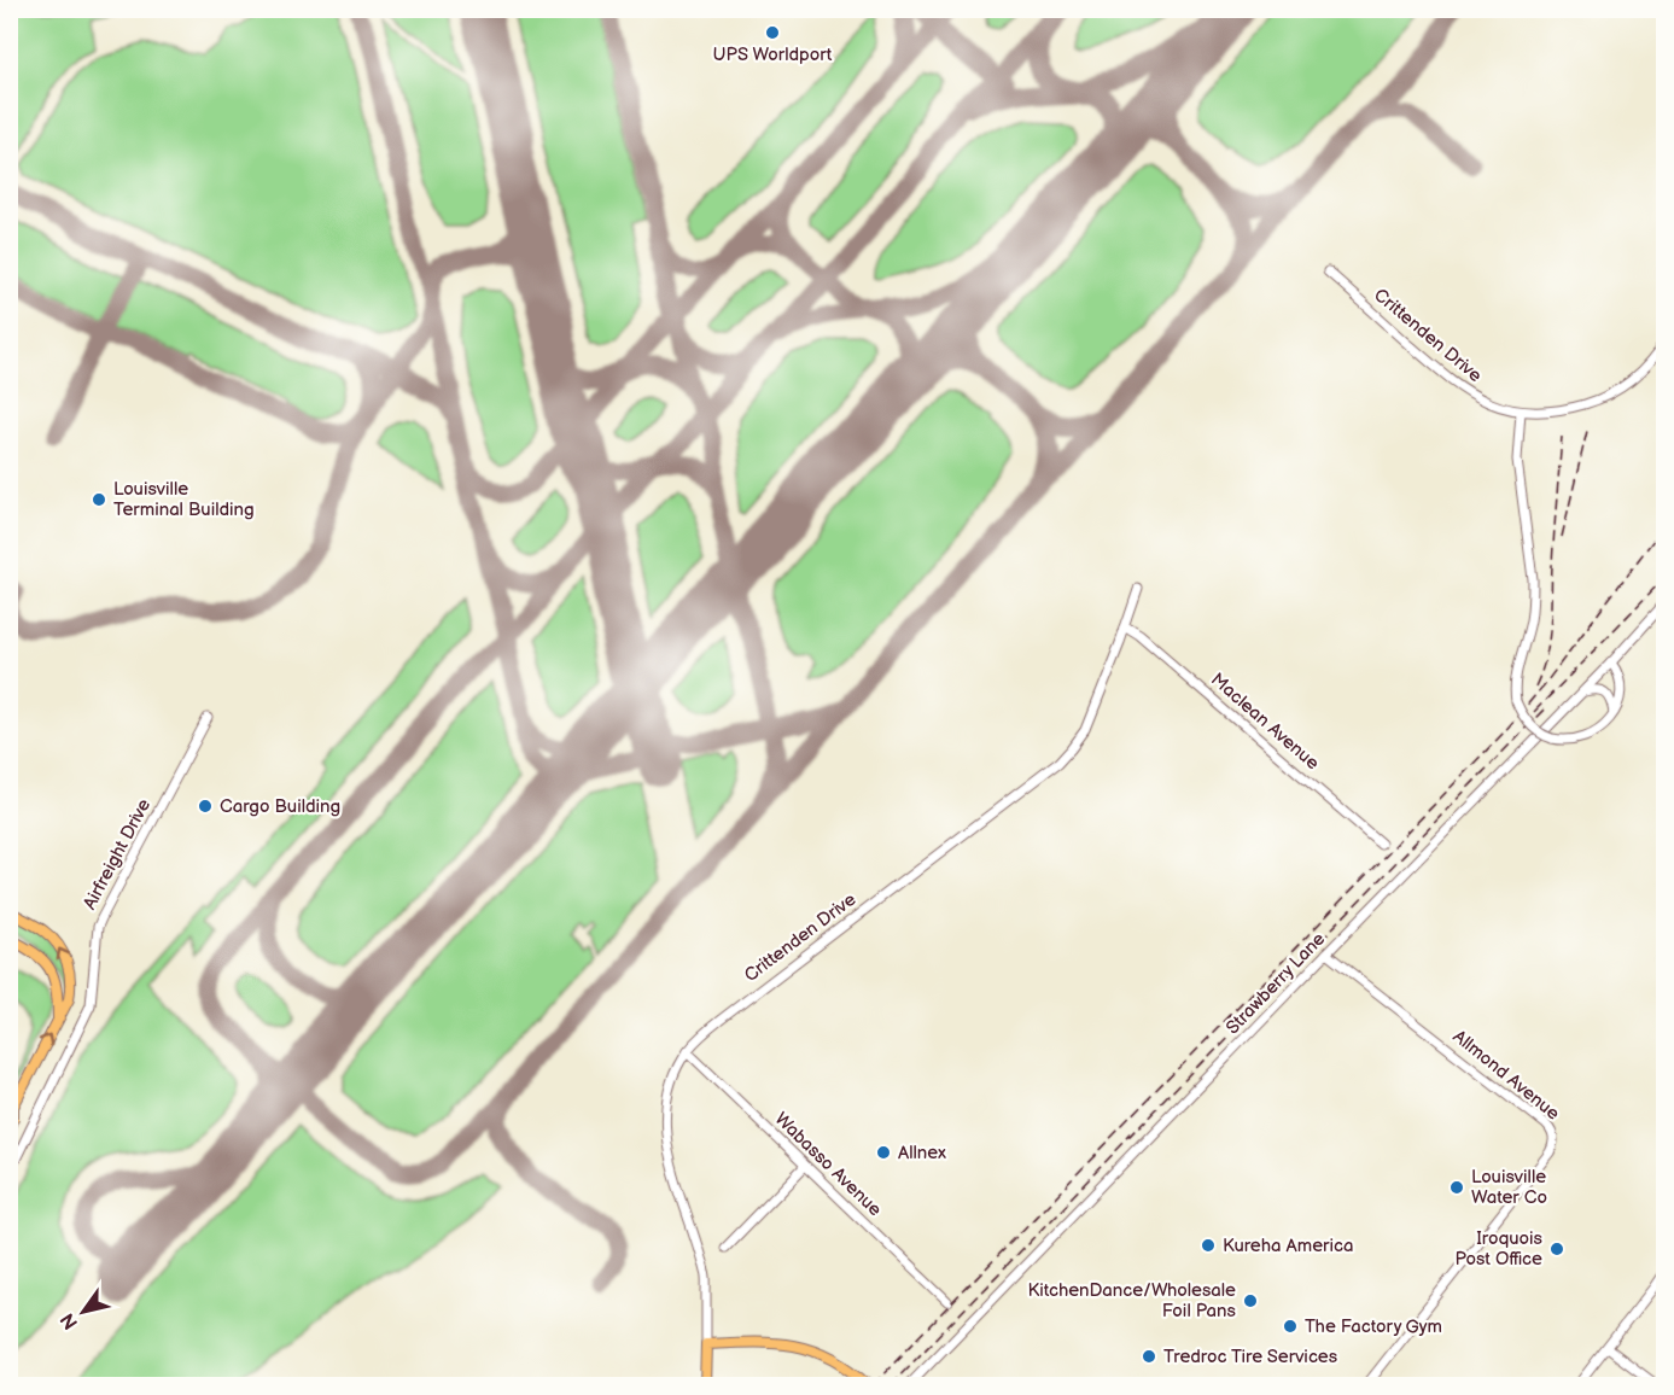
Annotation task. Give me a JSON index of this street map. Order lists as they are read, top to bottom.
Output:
{
  "streets": {
    "main road": ["Crittenden Drive"],
    "street": [
      "Maclean Avenue",
      "Airfreight Drive",
      "Strawberry Lane",
      "Allmond Avenue",
      "Wabasso Avenue"
    ]
  },
  "crossings": [
    ["Crittenden Drive", "Maclean Avenue"],
    ["Crittenden Drive", "Wabasso Avenue"],
    ["Strawberry Lane", "Allmond Avenue"]
  ],
  "places": [
    "UPS Worldport",
    "Louisville Terminal Building",
    "Cargo Building",
    "Allnex",
    "Louisville Water Co",
    "Kureha America",
    "Iroquois Post Office",
    "KitchenDance/Wholesale Foil Pans",
    "The Factory Gym",
    "Tredroc Tire Services"
  ],
  "north": "bottom left"
}
